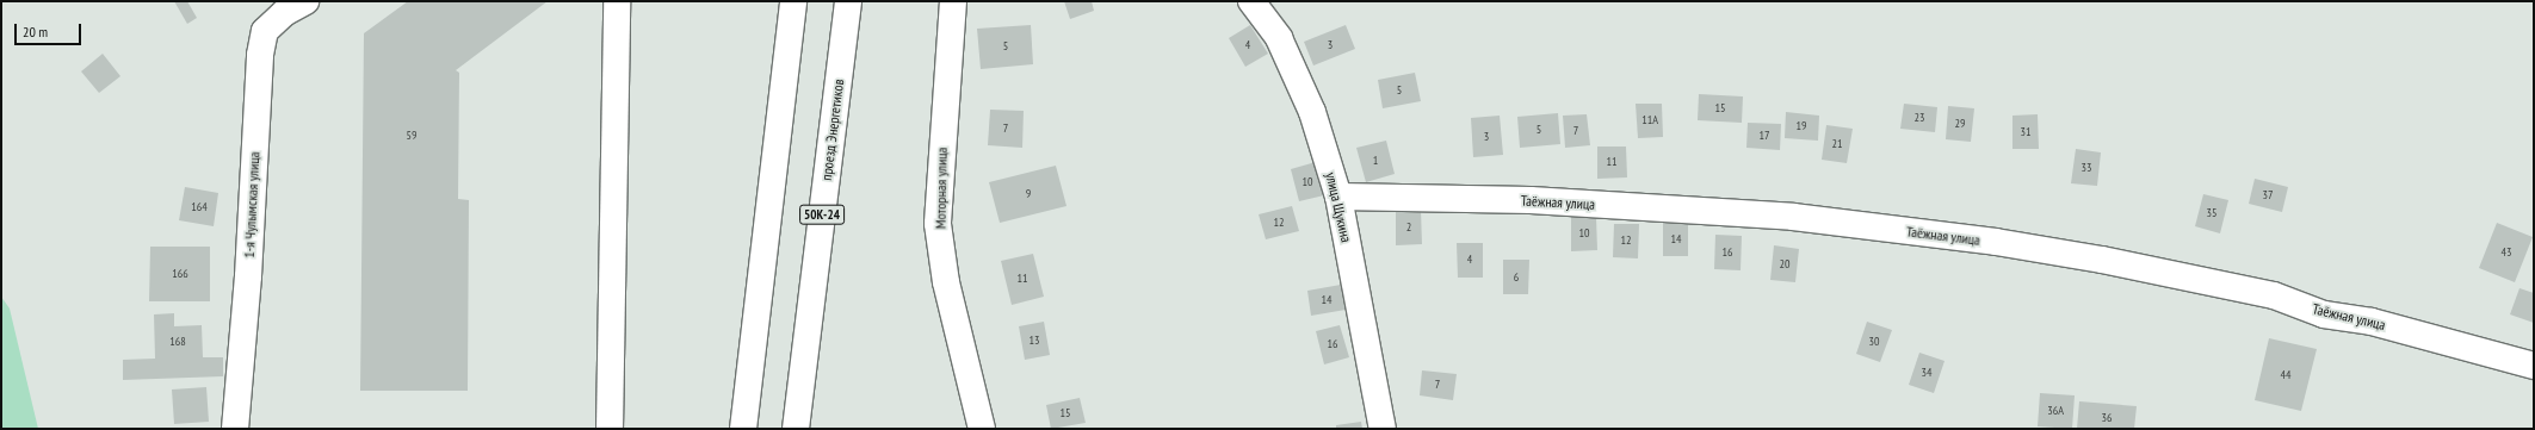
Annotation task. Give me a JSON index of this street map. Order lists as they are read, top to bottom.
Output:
{
  "streets": {
    "street": [
      "проезд Энергетиков",
      "Моторная улица",
      "Таёжная улица",
      "1-я Чулымская улица",
      "улица Щукина",
      "50К-24"
    ]
  },
  "crossings": [
    ["Таёжная улица", "улица Щукина"]
  ],
  "house_numbers": [
    "4",
    "3",
    "5",
    "5",
    "15",
    "23",
    "11А",
    "29",
    "19",
    "7",
    "5",
    "7",
    "31",
    "59",
    "17",
    "3",
    "21",
    "1",
    "11",
    "33",
    "10",
    "9",
    "37",
    "164",
    "35",
    "12",
    "2",
    "10",
    "14",
    "12",
    "16",
    "43",
    "4",
    "20",
    "166",
    "6",
    "11",
    "14",
    "13",
    "168",
    "30",
    "16",
    "34",
    "44",
    "7",
    "36А",
    "15",
    "36"
  ],
  "scale_bar": "20 m"
}
